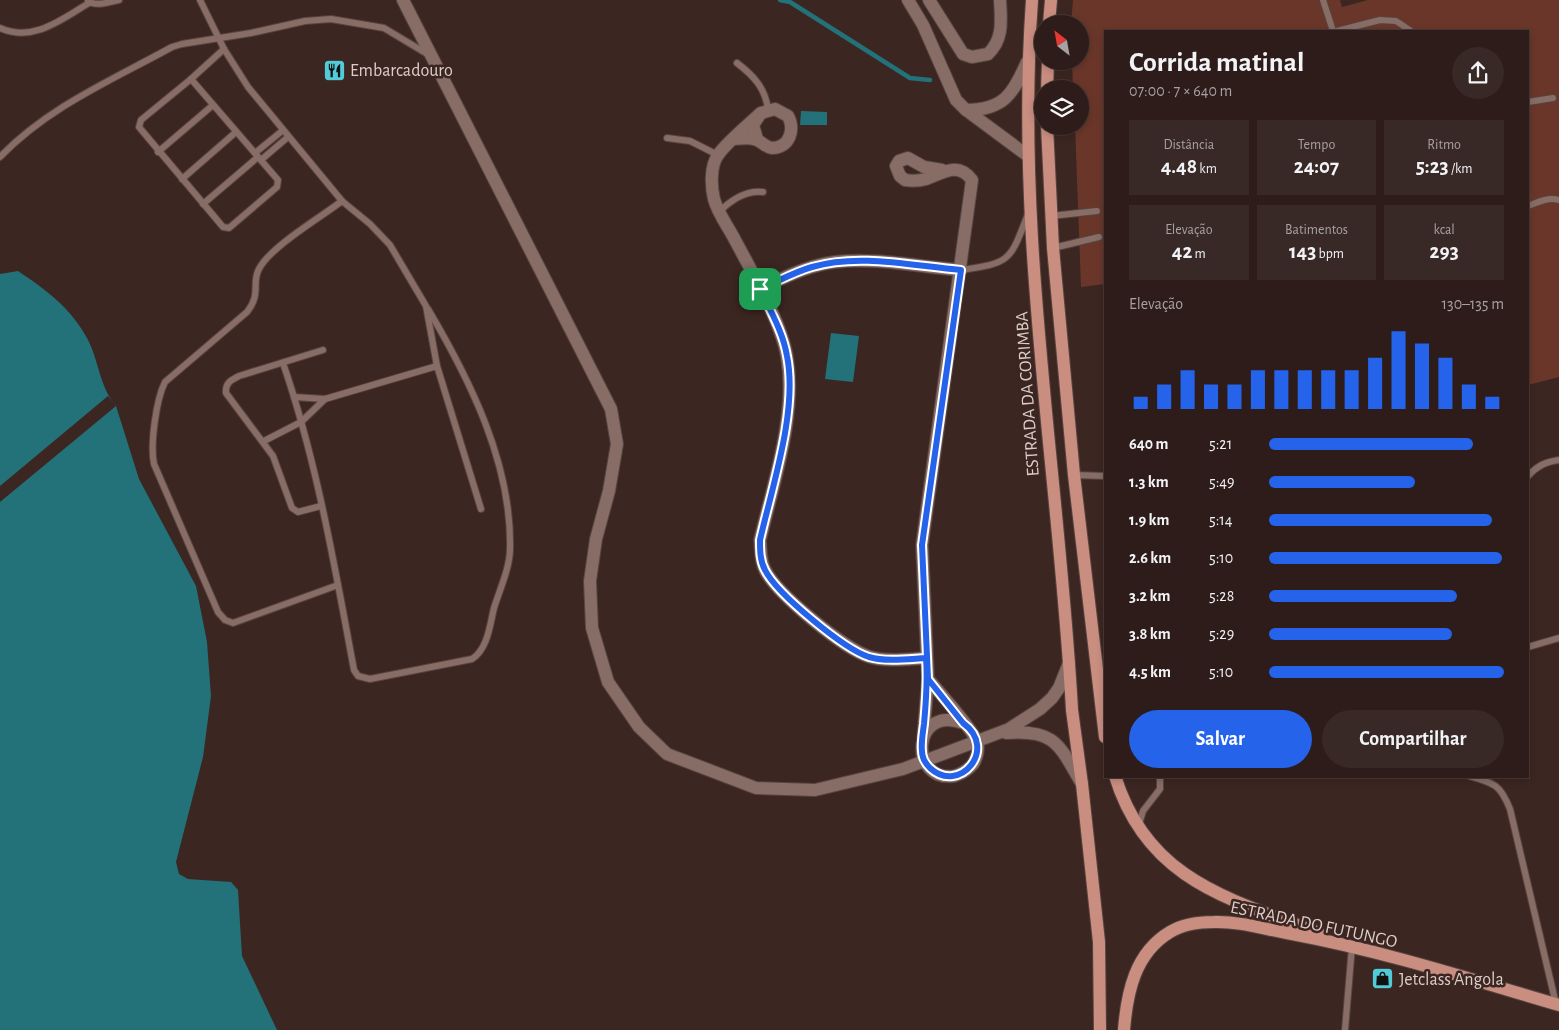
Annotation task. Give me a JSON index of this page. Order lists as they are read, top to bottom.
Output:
{
  "streets": {
    "main road": ["ESTRADA DA CORIMBA", "ESTRADA DO FUTUNGO"]
  },
  "places": {
    "restaurant": ["Embarcadouro"],
    "shop": ["Jetclass Angola"]
  },
  "north": "top left",
  "page": {
    "heading": ["Corrida matinal", "07:00 · 7 × 640 m"],
    "stats": [
      ["Distância", "4.48 km"],
      ["Tempo", "24:07"],
      ["Ritmo", "5:23 /km"],
      ["Elevação", "42 m"],
      ["Batimentos", "143 bpm"],
      ["kcal", "293"]
    ],
    "chart": ["Elevação", "130–135 m"],
    "list": [
      {
        "name": "640 m",
        "note": "5:21"
      },
      {
        "name": "1.3 km",
        "note": "5:49"
      },
      {
        "name": "1.9 km",
        "note": "5:14"
      },
      {
        "name": "2.6 km",
        "note": "5:10"
      },
      {
        "name": "3.2 km",
        "note": "5:28"
      },
      {
        "name": "3.8 km",
        "note": "5:29"
      },
      {
        "name": "4.5 km",
        "note": "5:10"
      }
    ],
    "buttons": ["Salvar", "Compartilhar"]
  }
}
